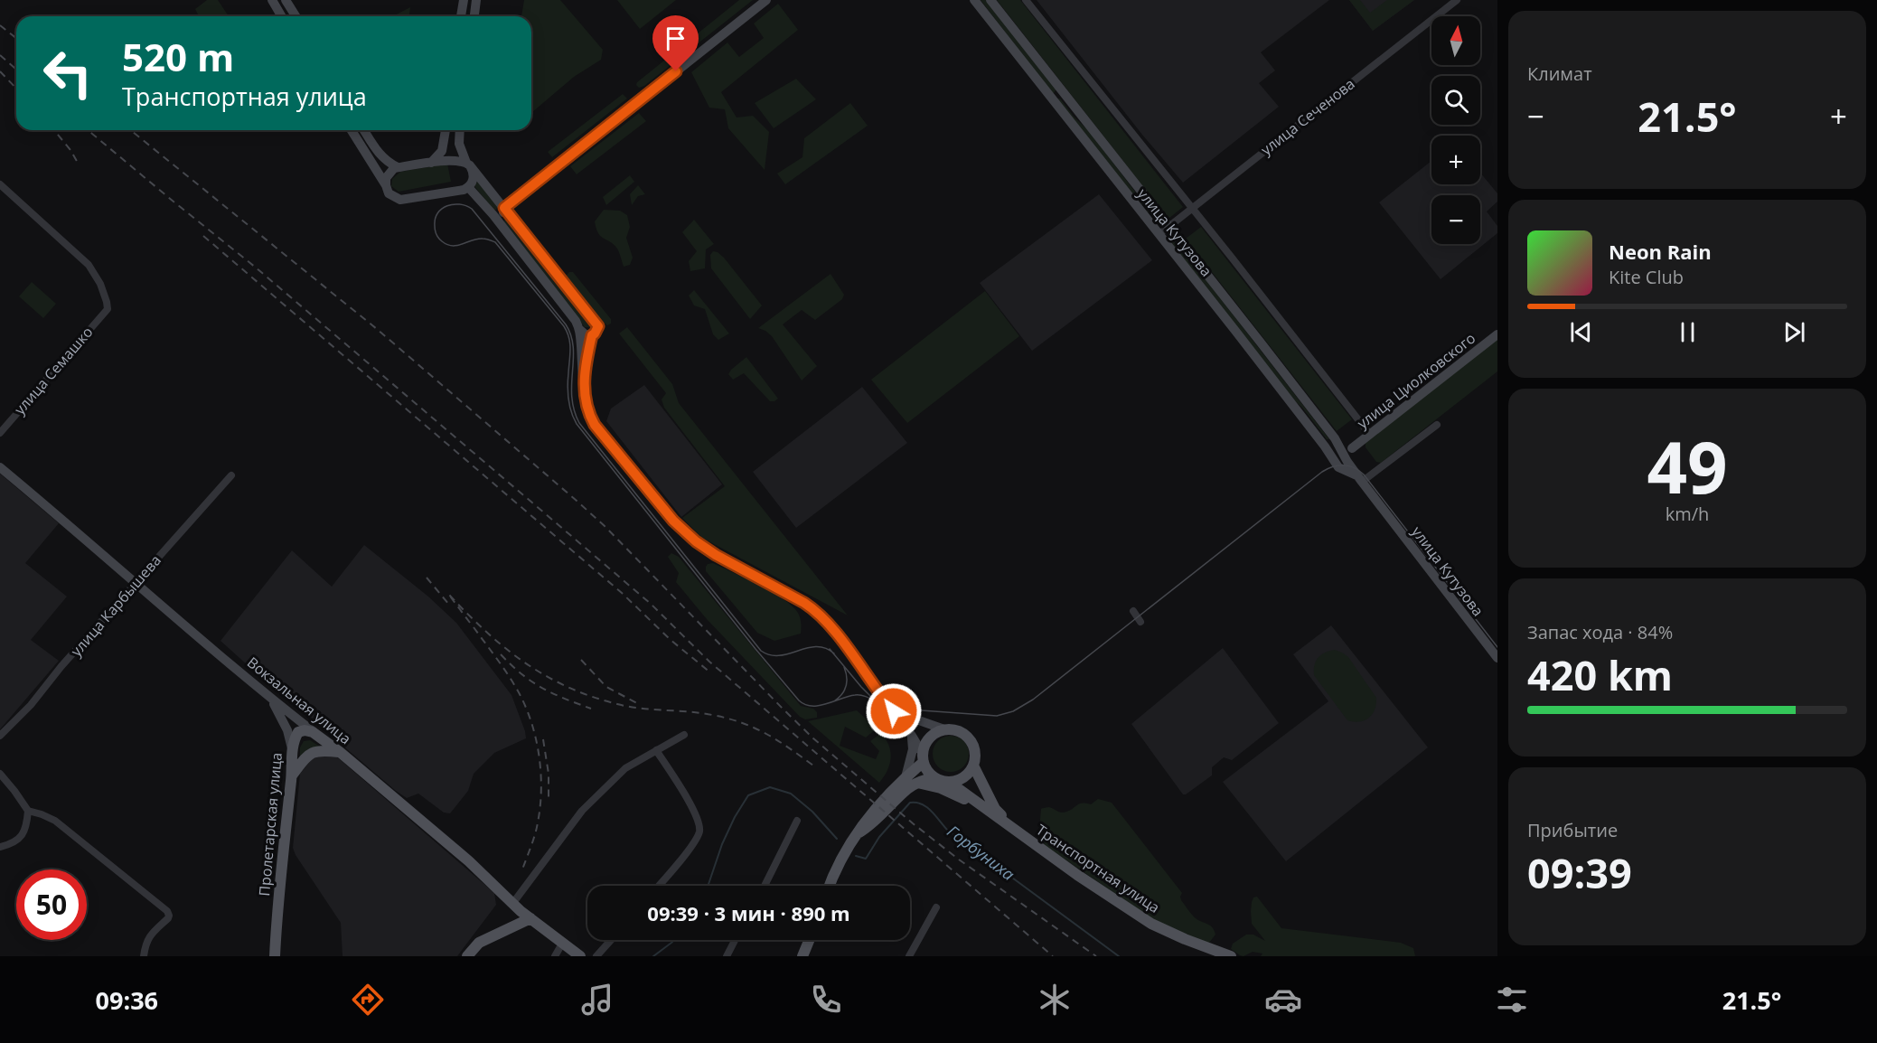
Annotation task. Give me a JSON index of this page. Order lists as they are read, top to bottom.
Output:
{
  "streets": {
    "main road": [
      "улица Кутузова",
      "улица Циолковского",
      "Вокзальная улица",
      "Пролетарская улица",
      "Транспортная улица"
    ],
    "street": ["улица Сеченова", "улица Семашко", "улица Карбышева"]
  },
  "crossings": [
    ["улица Сеченова", "улица Кутузова"],
    ["улица Карбышева", "Вокзальная улица"],
    ["Вокзальная улица", "Пролетарская улица"]
  ],
  "water": ["Горбуниха"],
  "north": "top",
  "page": {
    "tile": [
      "Климат",
      ["49", "km/h"],
      ["Запас хода · 84%", "420 km"],
      ["Прибытие", "09:39"]
    ],
    "map_buttons": ["+", "−"],
    "turn": ["520 m", "Транспортная улица"],
    "heat": ["−", "21.5°", "+"],
    "song": ["Neon Rain", "Kite Club"],
    "limit": "50",
    "trip": "09:39 · 3 мин · 890 m",
    "tabs": ["09:36", "21.5°"]
  }
}
